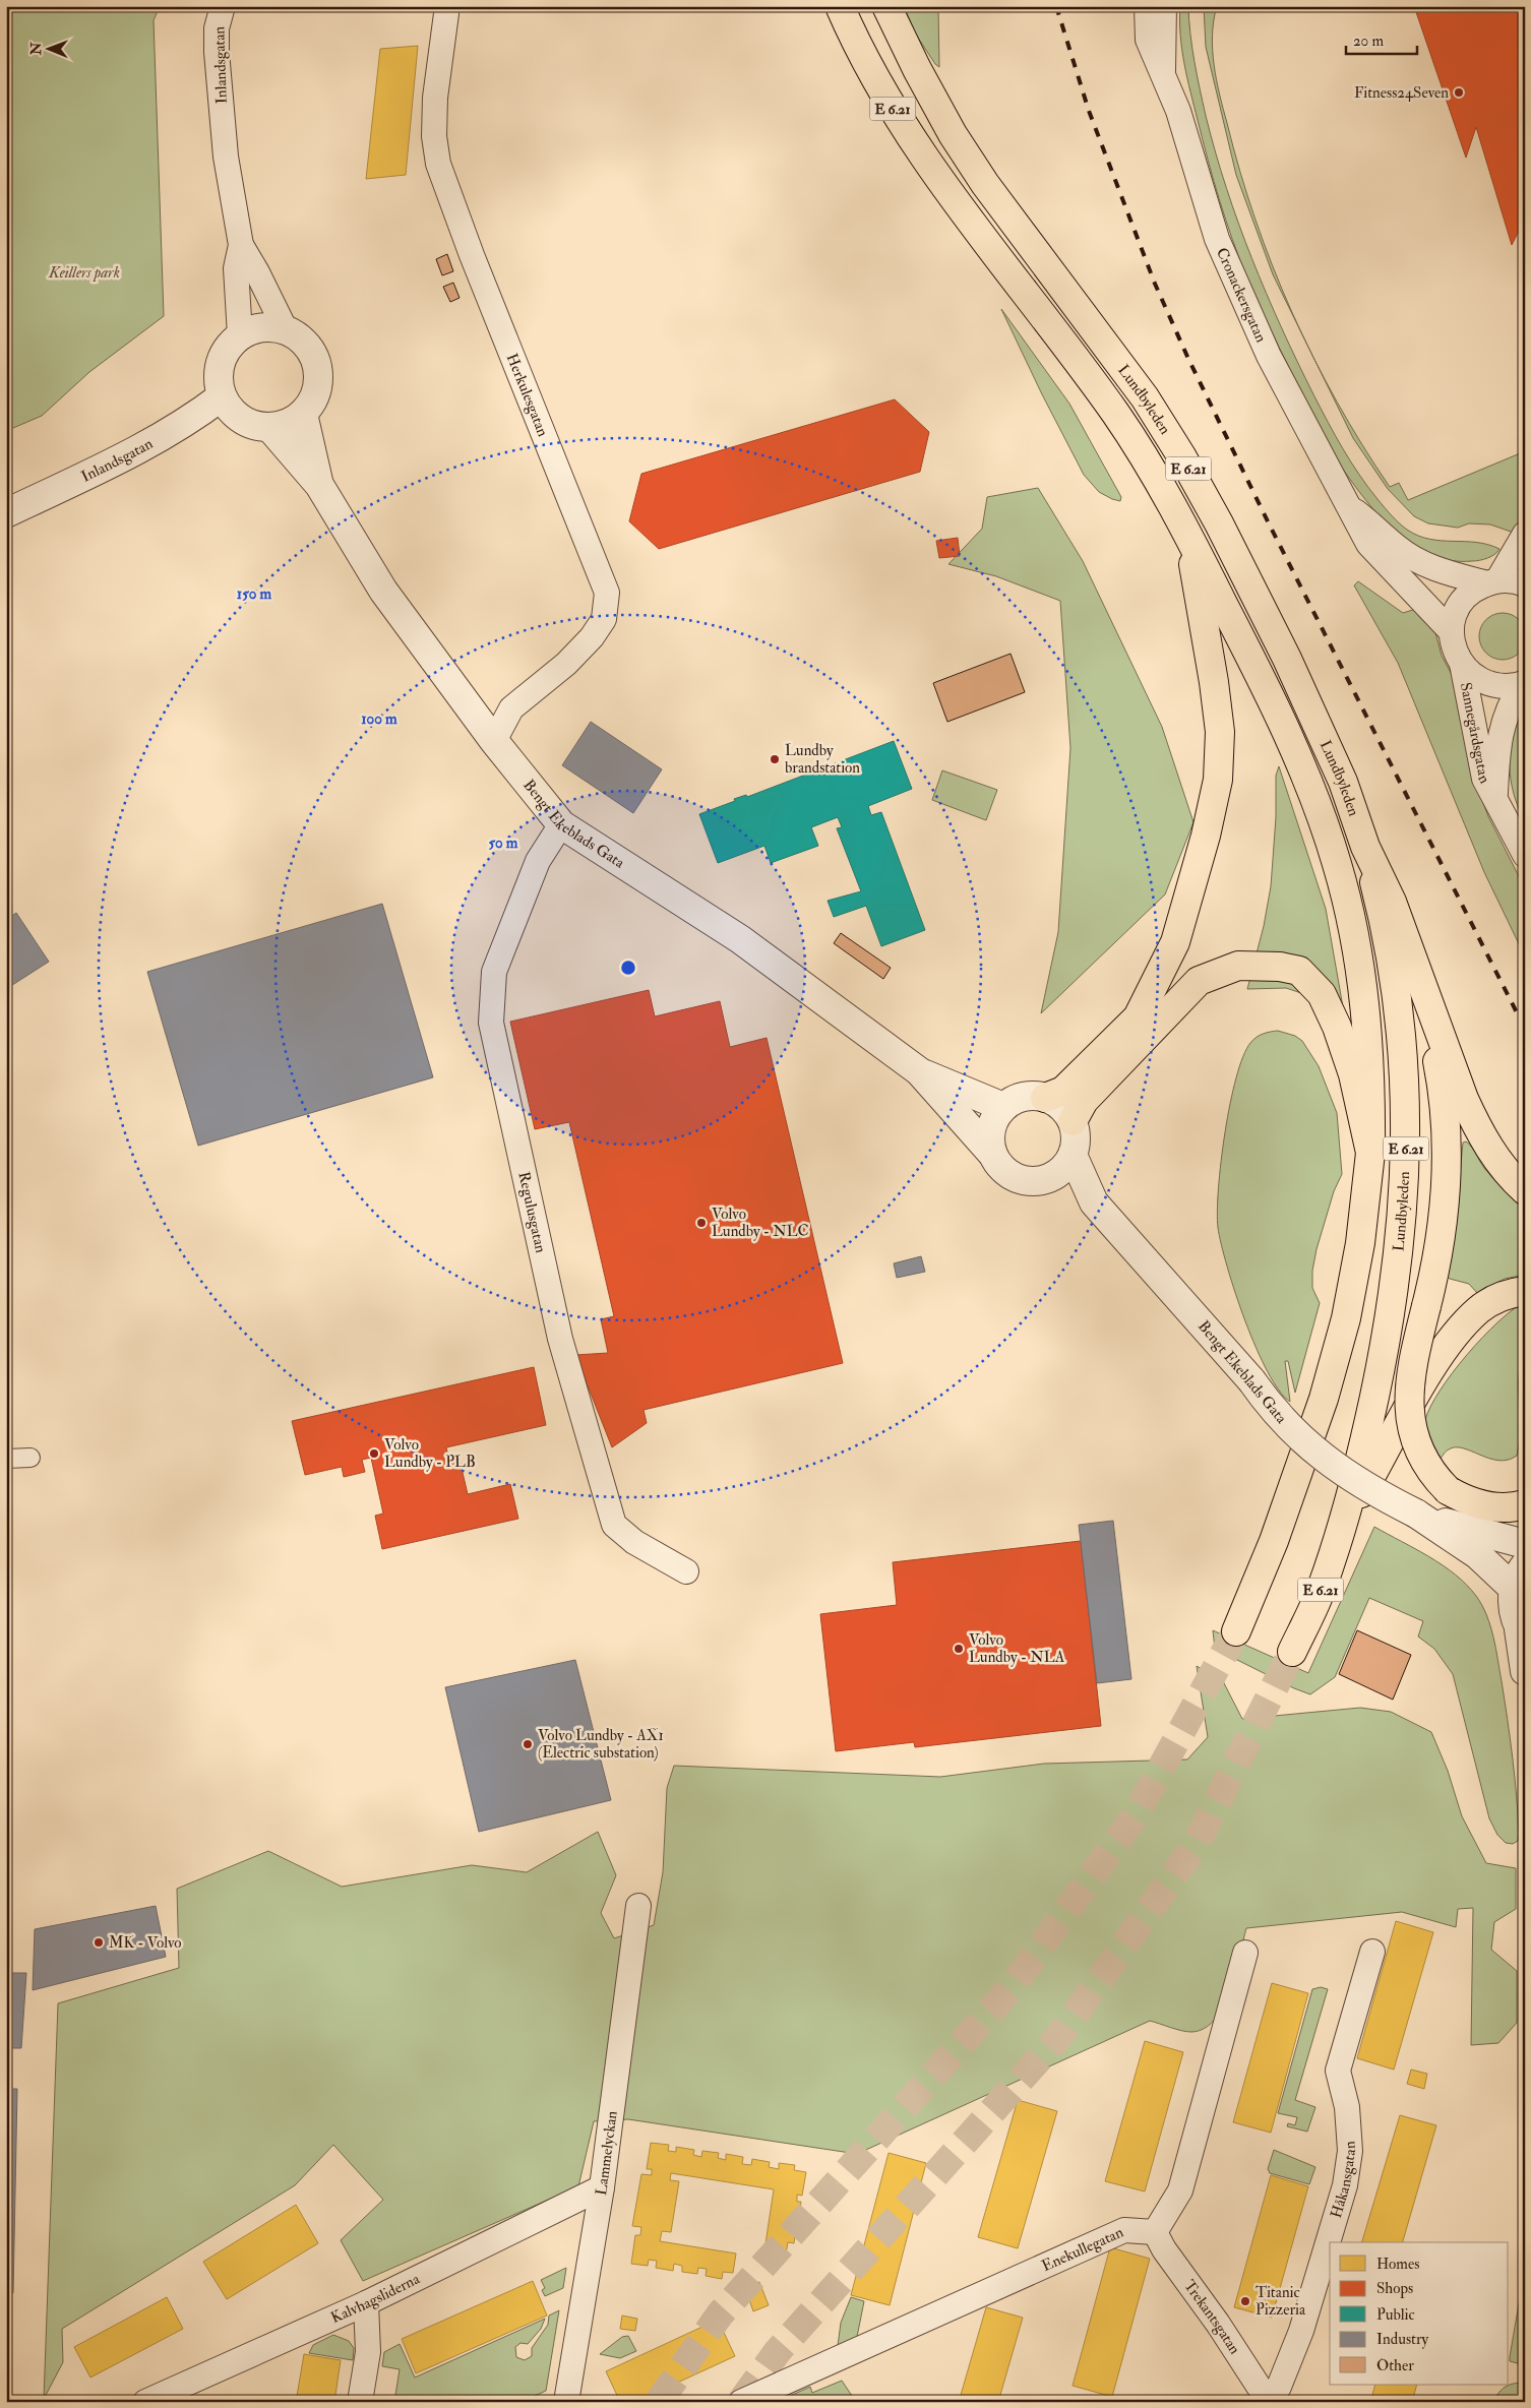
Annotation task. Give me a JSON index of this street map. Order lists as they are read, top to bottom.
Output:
{
  "streets": {
    "highway": ["E 6.21", "Lundbyleden"],
    "street": [
      "Inlandsgatan",
      "Cronackersgatan",
      "Herkulesgatan",
      "Sannegårdsgatan",
      "Bengt Ekeblads Gata",
      "Regulusgatan",
      "Lammelyckan",
      "Håkansgatan",
      "Enekullegatan",
      "Kalvhagsliderna",
      "Trekantsgatan"
    ]
  },
  "crossings": [
    ["Inlandsgatan", "Bengt Ekeblads Gata"],
    ["Herkulesgatan", "Bengt Ekeblads Gata"],
    ["Bengt Ekeblads Gata", "Regulusgatan"],
    ["Lammelyckan", "Kalvhagsliderna"],
    ["Håkansgatan", "Trekantsgatan"],
    ["Enekullegatan", "Trekantsgatan"]
  ],
  "parks": ["Keillers park"],
  "places": [
    "Fitness24Seven",
    "Lundby brandstation",
    "Volvo Lundby - NLC",
    "Volvo Lundby - PLB",
    "Volvo Lundby - NLA",
    "Volvo Lundby - AX1 (Electric substation)",
    "MK - Volvo",
    "Titanic Pizzeria"
  ],
  "legend": [
    "Homes",
    "Shops",
    "Public",
    "Industry",
    "Other"
  ],
  "scale_bar": "20 m",
  "north": "left",
  "rings": ["150 m", "100 m", "50 m"]
}
